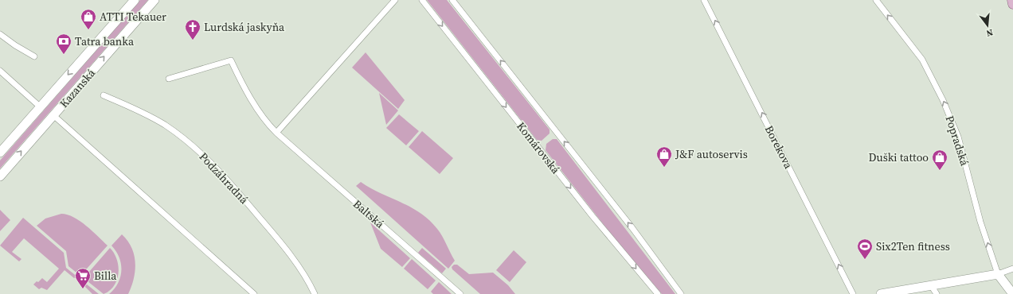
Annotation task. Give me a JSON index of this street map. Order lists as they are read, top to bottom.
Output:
{
  "streets": {
    "main road": ["Kazanská", "Popradská"],
    "street": [
      "Borekova",
      "Komárovská",
      "Podzáhradná",
      "Baltská"
    ]
  },
  "one_way": ["Popradská", "Borekova"],
  "places": {
    "shop": ["ATTI Tekauer", "J&F autoservis", "Duški tattoo"],
    "church": ["Lurdská jaskyňa"],
    "bank": ["Tatra banka"],
    "sports": ["Six2Ten fitness"],
    "supermarket": ["Billa"]
  },
  "north": "bottom"
}
